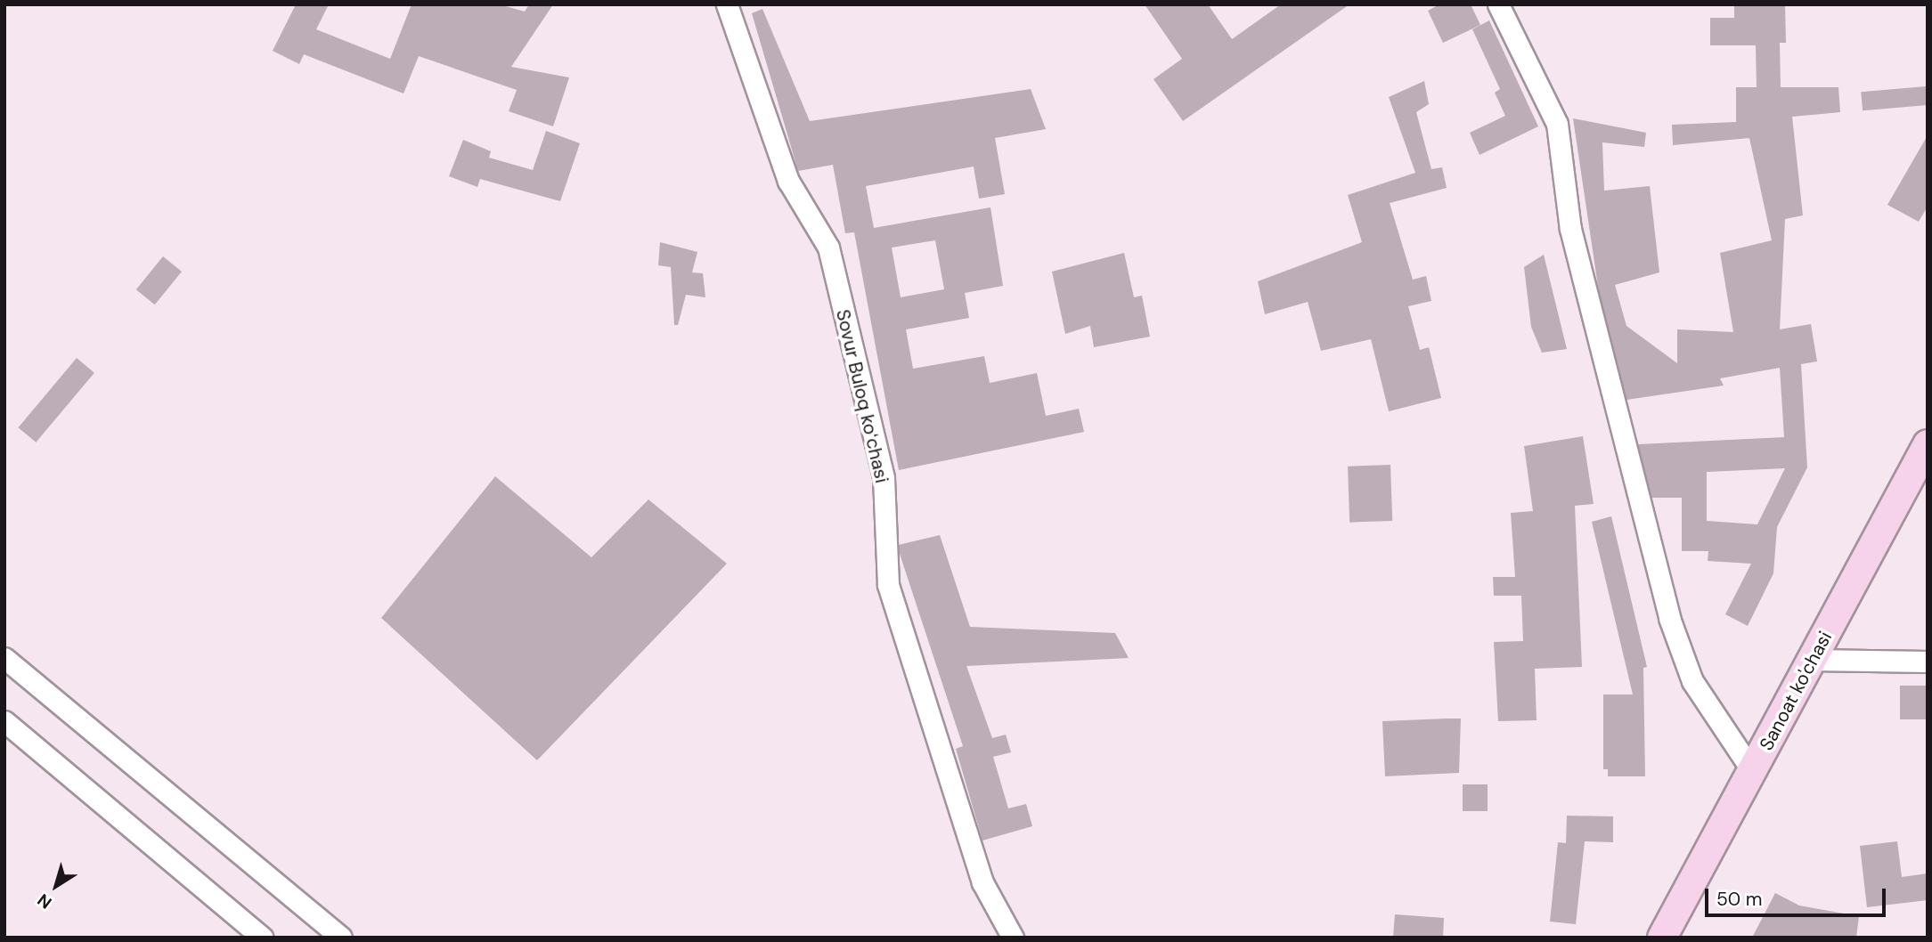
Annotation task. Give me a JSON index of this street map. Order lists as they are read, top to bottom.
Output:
{
  "streets": {
    "main road": ["Sanoat ko'chasi"],
    "street": ["Sovur Buloq koʻchasi"]
  },
  "scale_bar": "50 m",
  "north": "bottom left"
}
